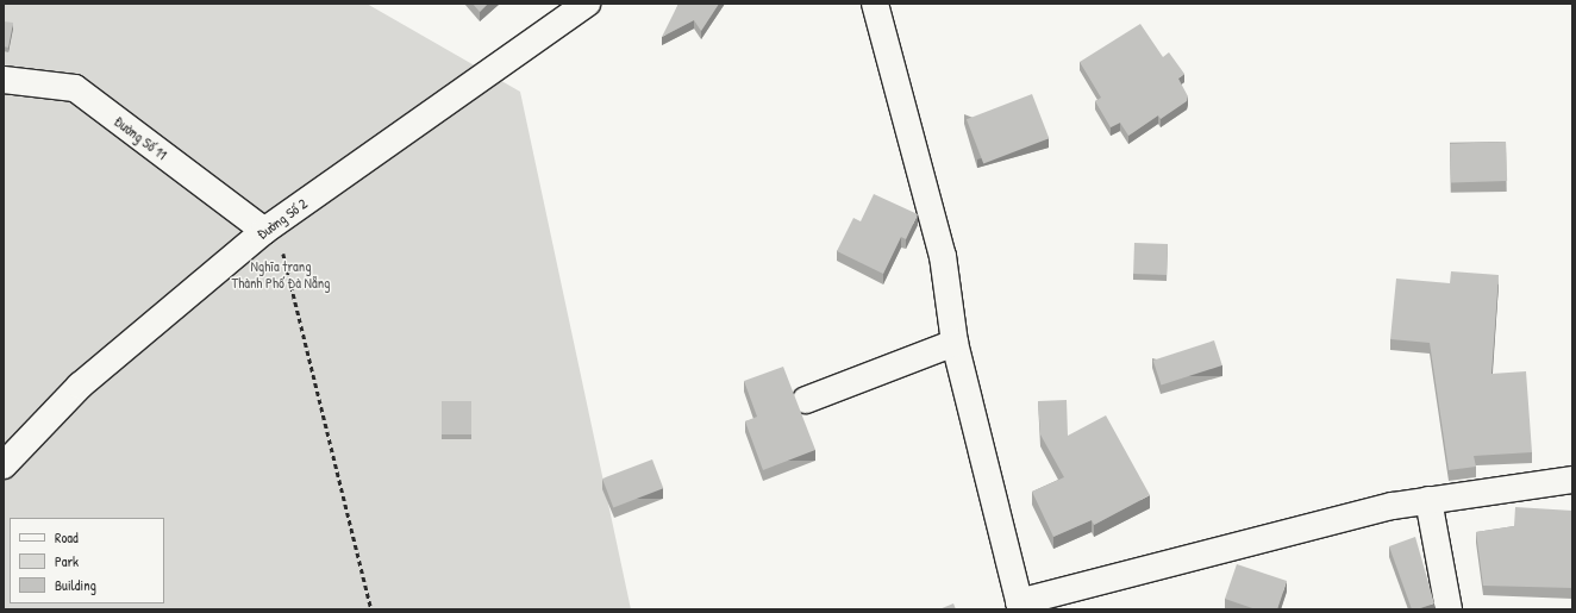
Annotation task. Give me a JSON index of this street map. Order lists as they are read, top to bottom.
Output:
{
  "streets": {
    "street": ["Đường Số 11", "Đường Số 2"]
  },
  "crossings": [
    ["Đường Số 11", "Đường Số 2"]
  ],
  "parks": ["Nghĩa trang Thành Phố Đà Nẵng"],
  "legend": ["Road", "Park", "Building"]
}
